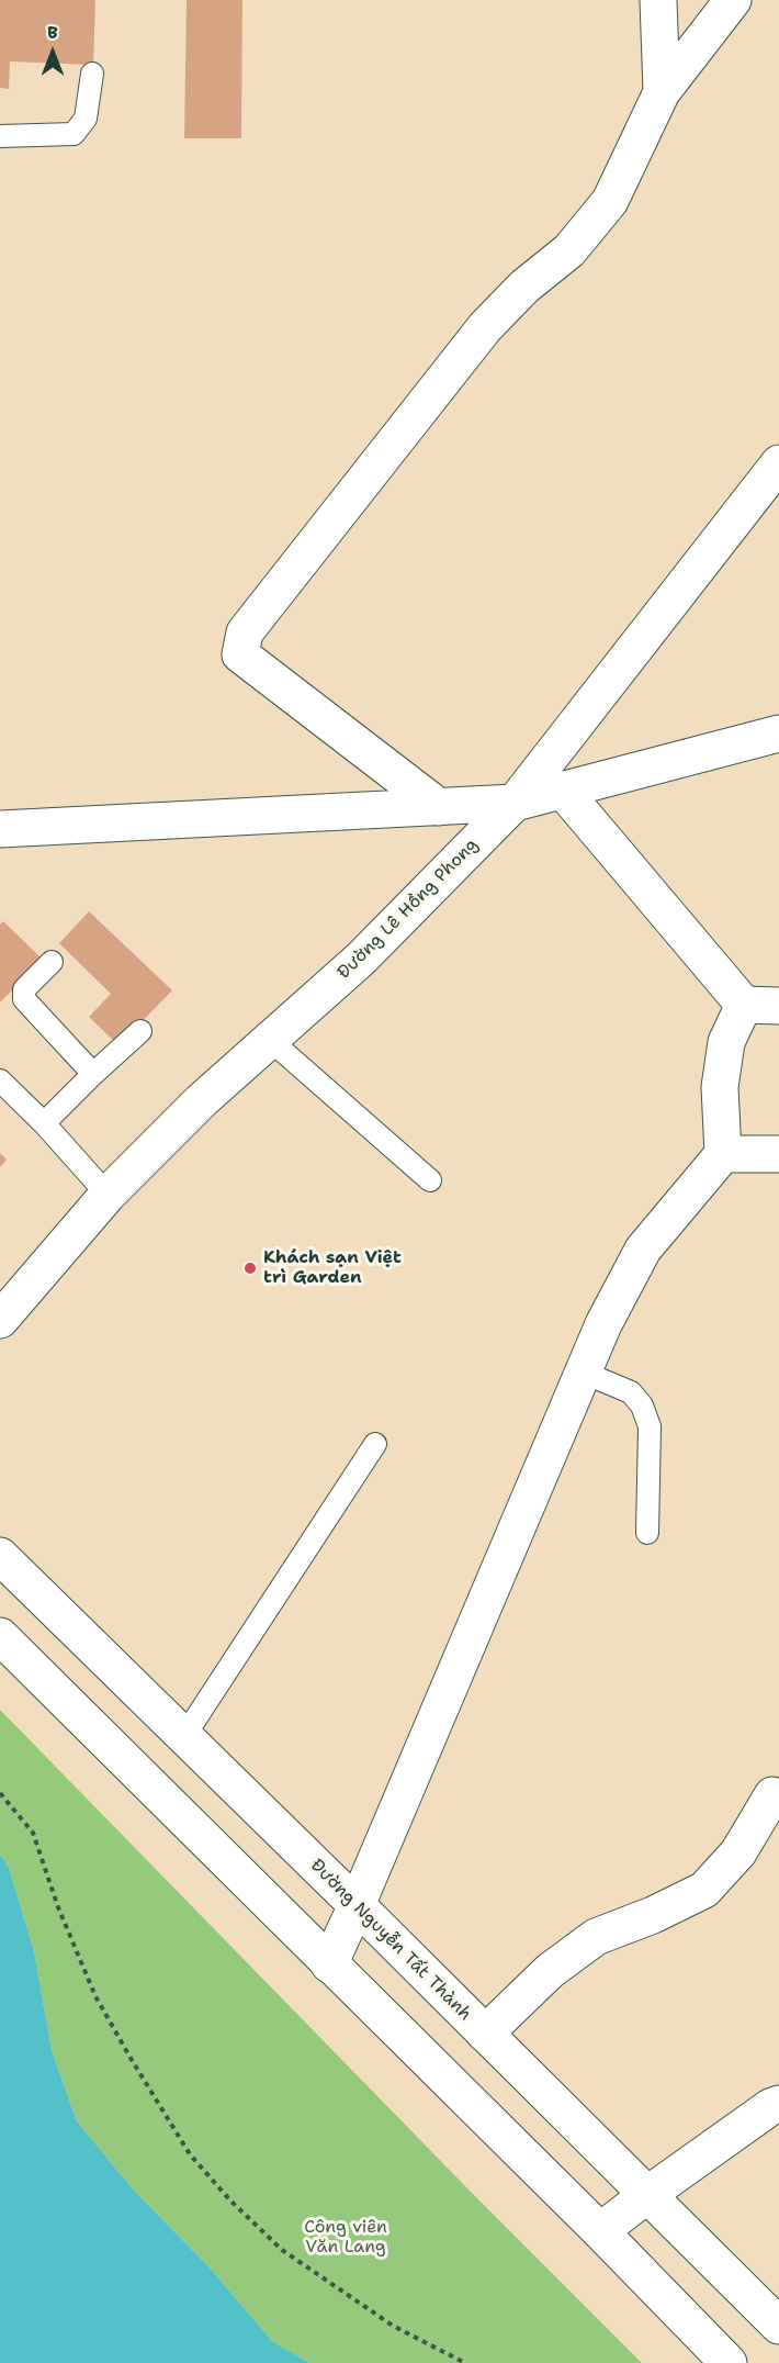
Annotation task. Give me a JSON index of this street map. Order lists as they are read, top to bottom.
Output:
{
  "streets": {
    "street": ["Đường Lê Hồng Phong", "Đường Nguyễn Tất Thành"]
  },
  "parks": ["Công viên Văn Lang"],
  "places": ["Khách sạn Việt trì Garden"],
  "north": "top"
}
